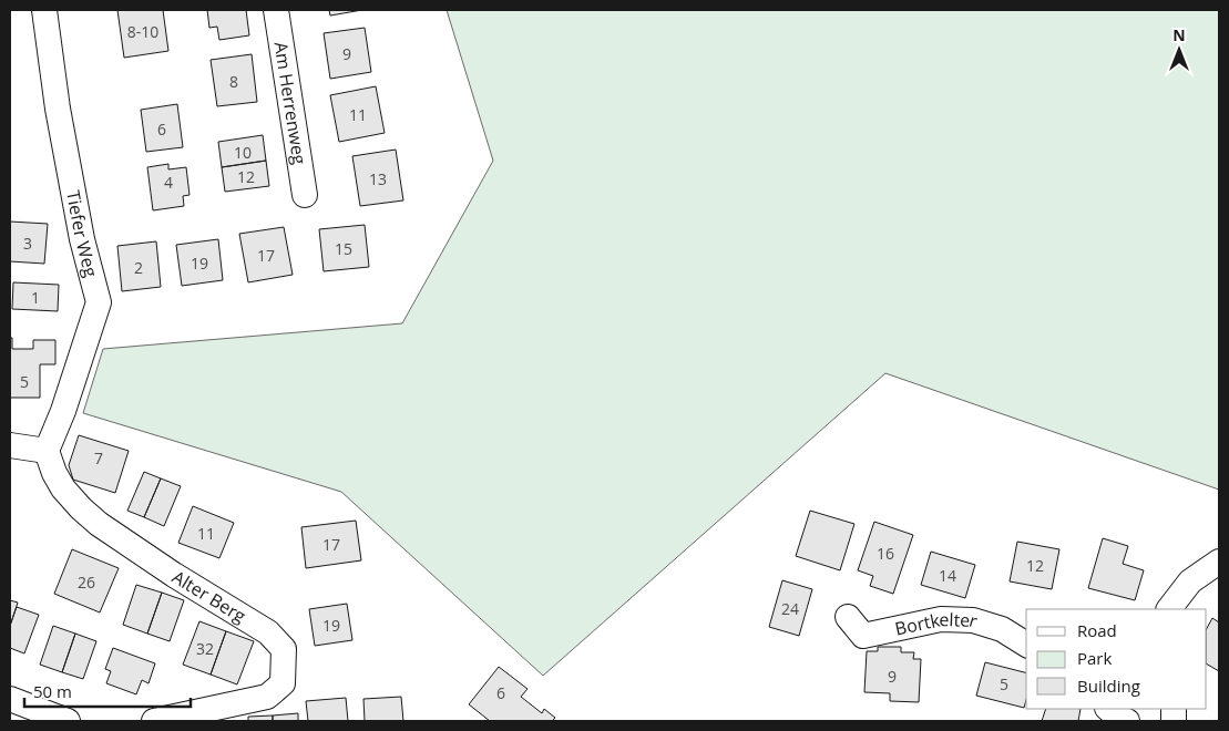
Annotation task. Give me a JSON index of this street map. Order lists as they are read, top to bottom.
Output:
{
  "streets": {
    "street": [
      "Am Herrenweg",
      "Tiefer Weg",
      "Alter Berg",
      "Bortkelter"
    ]
  },
  "crossings": [
    ["Tiefer Weg", "Alter Berg"]
  ],
  "house_numbers": [
    "8-10",
    "9",
    "8",
    "11",
    "6",
    "10",
    "12",
    "13",
    "4",
    "3",
    "15",
    "17",
    "19",
    "2",
    "1",
    "5",
    "7",
    "11",
    "17",
    "16",
    "12",
    "14",
    "26",
    "24",
    "19",
    "32",
    "9",
    "5",
    "6"
  ],
  "legend": ["Road", "Park", "Building"],
  "scale_bar": "50 m",
  "north": "top"
}
